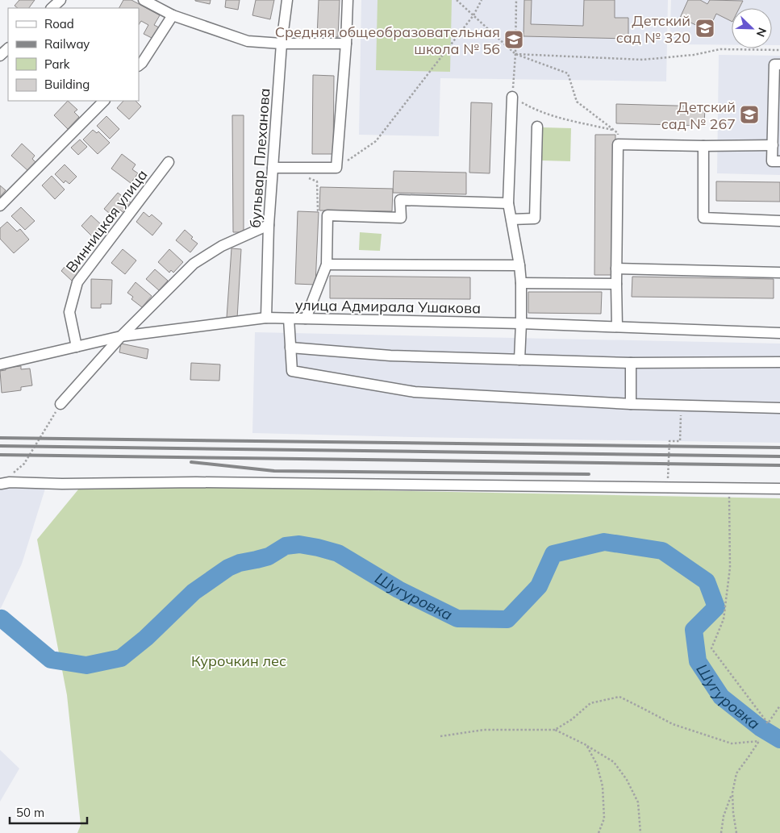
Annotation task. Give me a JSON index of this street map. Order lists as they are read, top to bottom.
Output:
{
  "streets": {
    "street": ["бульвар Плеханова", "Винницкая улица", "улица Адмирала Ушакова"]
  },
  "crossings": [
    ["бульвар Плеханова", "улица Адмирала Ушакова"],
    ["Винницкая улица", "улица Адмирала Ушакова"]
  ],
  "water": ["Шугуровка"],
  "parks": ["Курочкин лес"],
  "places": {
    "school or university": ["Детский сад № 320", "Средняя общеобразовательная школа № 56", "Детский сад № 267"]
  },
  "legend": [
    "Road",
    "Railway",
    "Park",
    "Building"
  ],
  "scale_bar": "50 m",
  "north": "bottom right"
}
